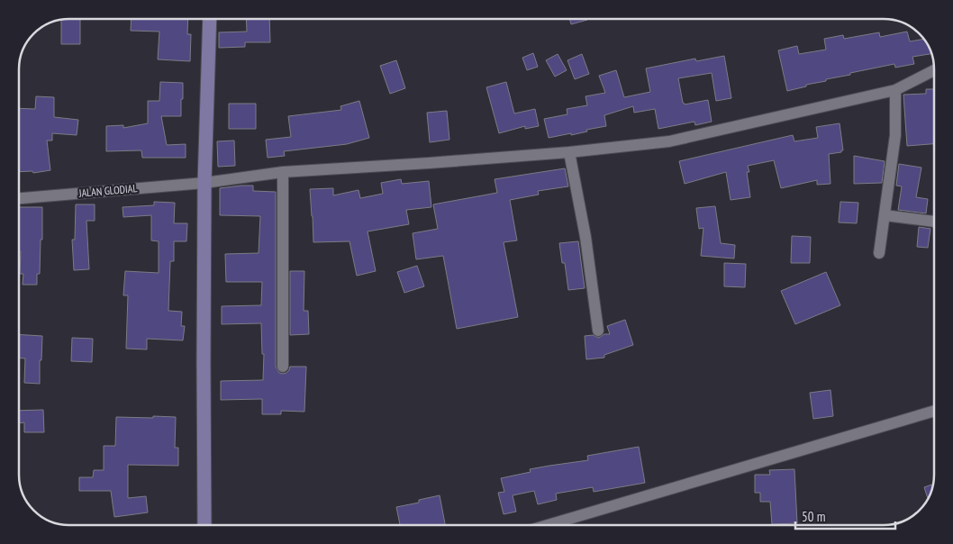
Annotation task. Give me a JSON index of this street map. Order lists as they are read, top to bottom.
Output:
{
  "streets": {
    "street": ["JALAN GLODIAL"]
  },
  "scale_bar": "50 m"
}
